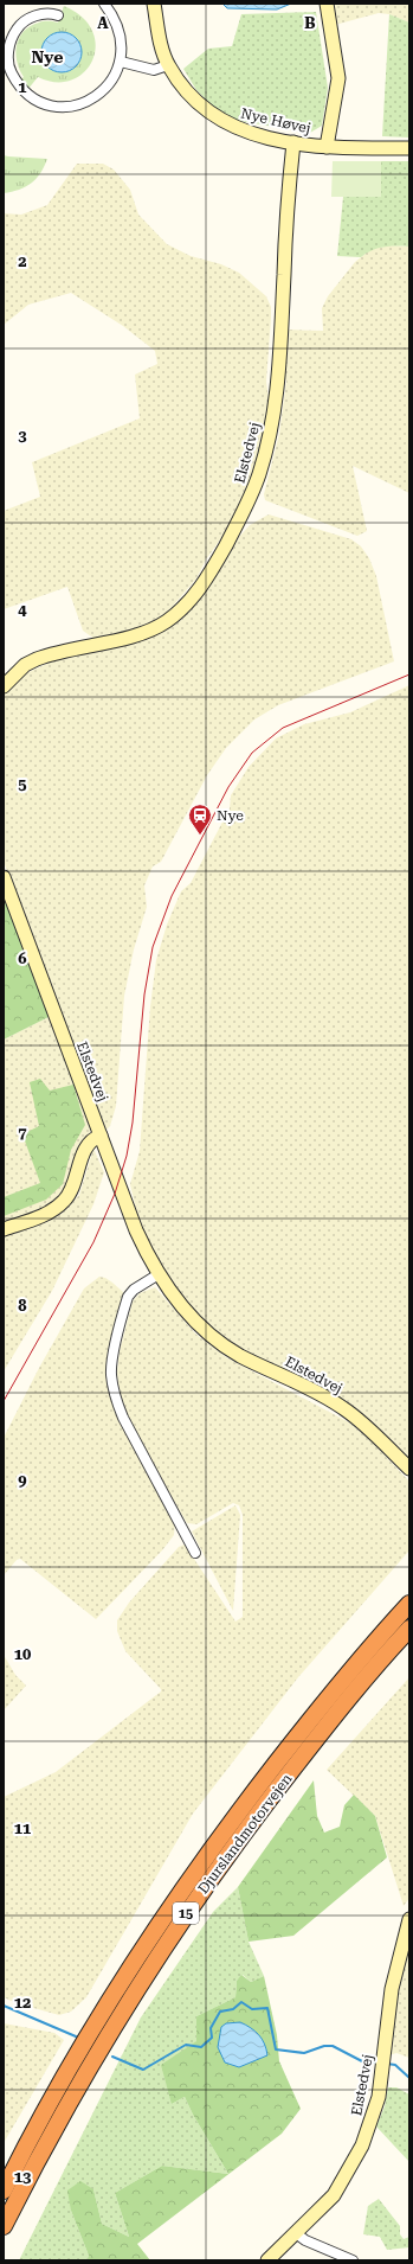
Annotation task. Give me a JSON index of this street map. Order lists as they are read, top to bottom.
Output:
{
  "streets": {
    "highway": ["Djurslandmotorvejen", "15"],
    "street": ["Nye Høvej", "Elstedvej"]
  },
  "crossings": [
    ["Nye Høvej", "Elstedvej"]
  ],
  "districts": ["Nye"],
  "places": {
    "station": ["Nye"]
  },
  "grid": {
    "columns": ["A", "B"],
    "rows": [
      "1",
      "2",
      "3",
      "4",
      "5",
      "6",
      "7",
      "8",
      "9",
      "10",
      "11",
      "12",
      "13"
    ]
  }
}
